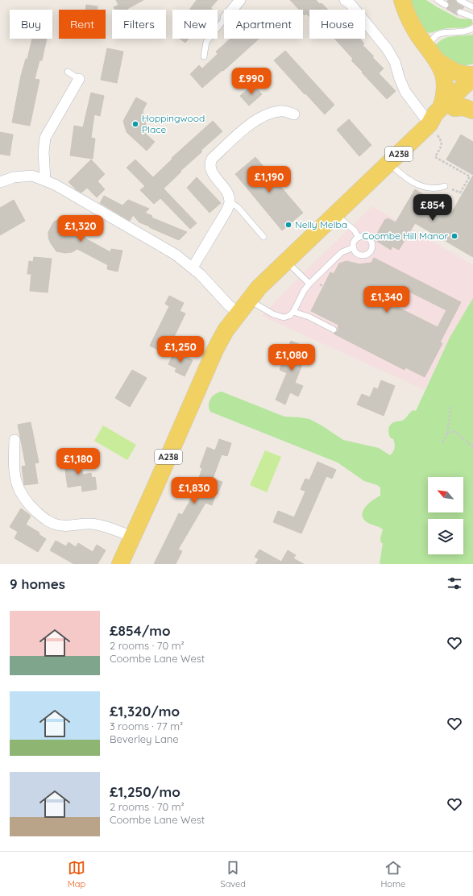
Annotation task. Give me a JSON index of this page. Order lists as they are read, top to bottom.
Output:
{
  "streets": {
    "main road": ["A238"]
  },
  "places": ["Hoppingwood Place", "Nelly Melba", "Coombe Hill Manor"],
  "north": "top left",
  "page": {
    "chip": [
      "Buy",
      "Rent",
      "Filters",
      "New",
      "Apartment",
      "House"
    ],
    "price": [
      "£990",
      "£1,190",
      "£854",
      "£1,320",
      "£1,340",
      "£1,250",
      "£1,080",
      "£1,180",
      "£1,830"
    ],
    "heading": "9 homes",
    "list": [
      {
        "name": "£854/mo",
        "note": "2 rooms · 70 m² · Coombe Lane West"
      },
      {
        "name": "£1,320/mo",
        "note": "3 rooms · 77 m² · Beverley Lane"
      },
      {
        "name": "£1,250/mo",
        "note": "2 rooms · 70 m² · Coombe Lane West"
      }
    ],
    "tabs": ["Map", "Saved", "Home"]
  }
}
